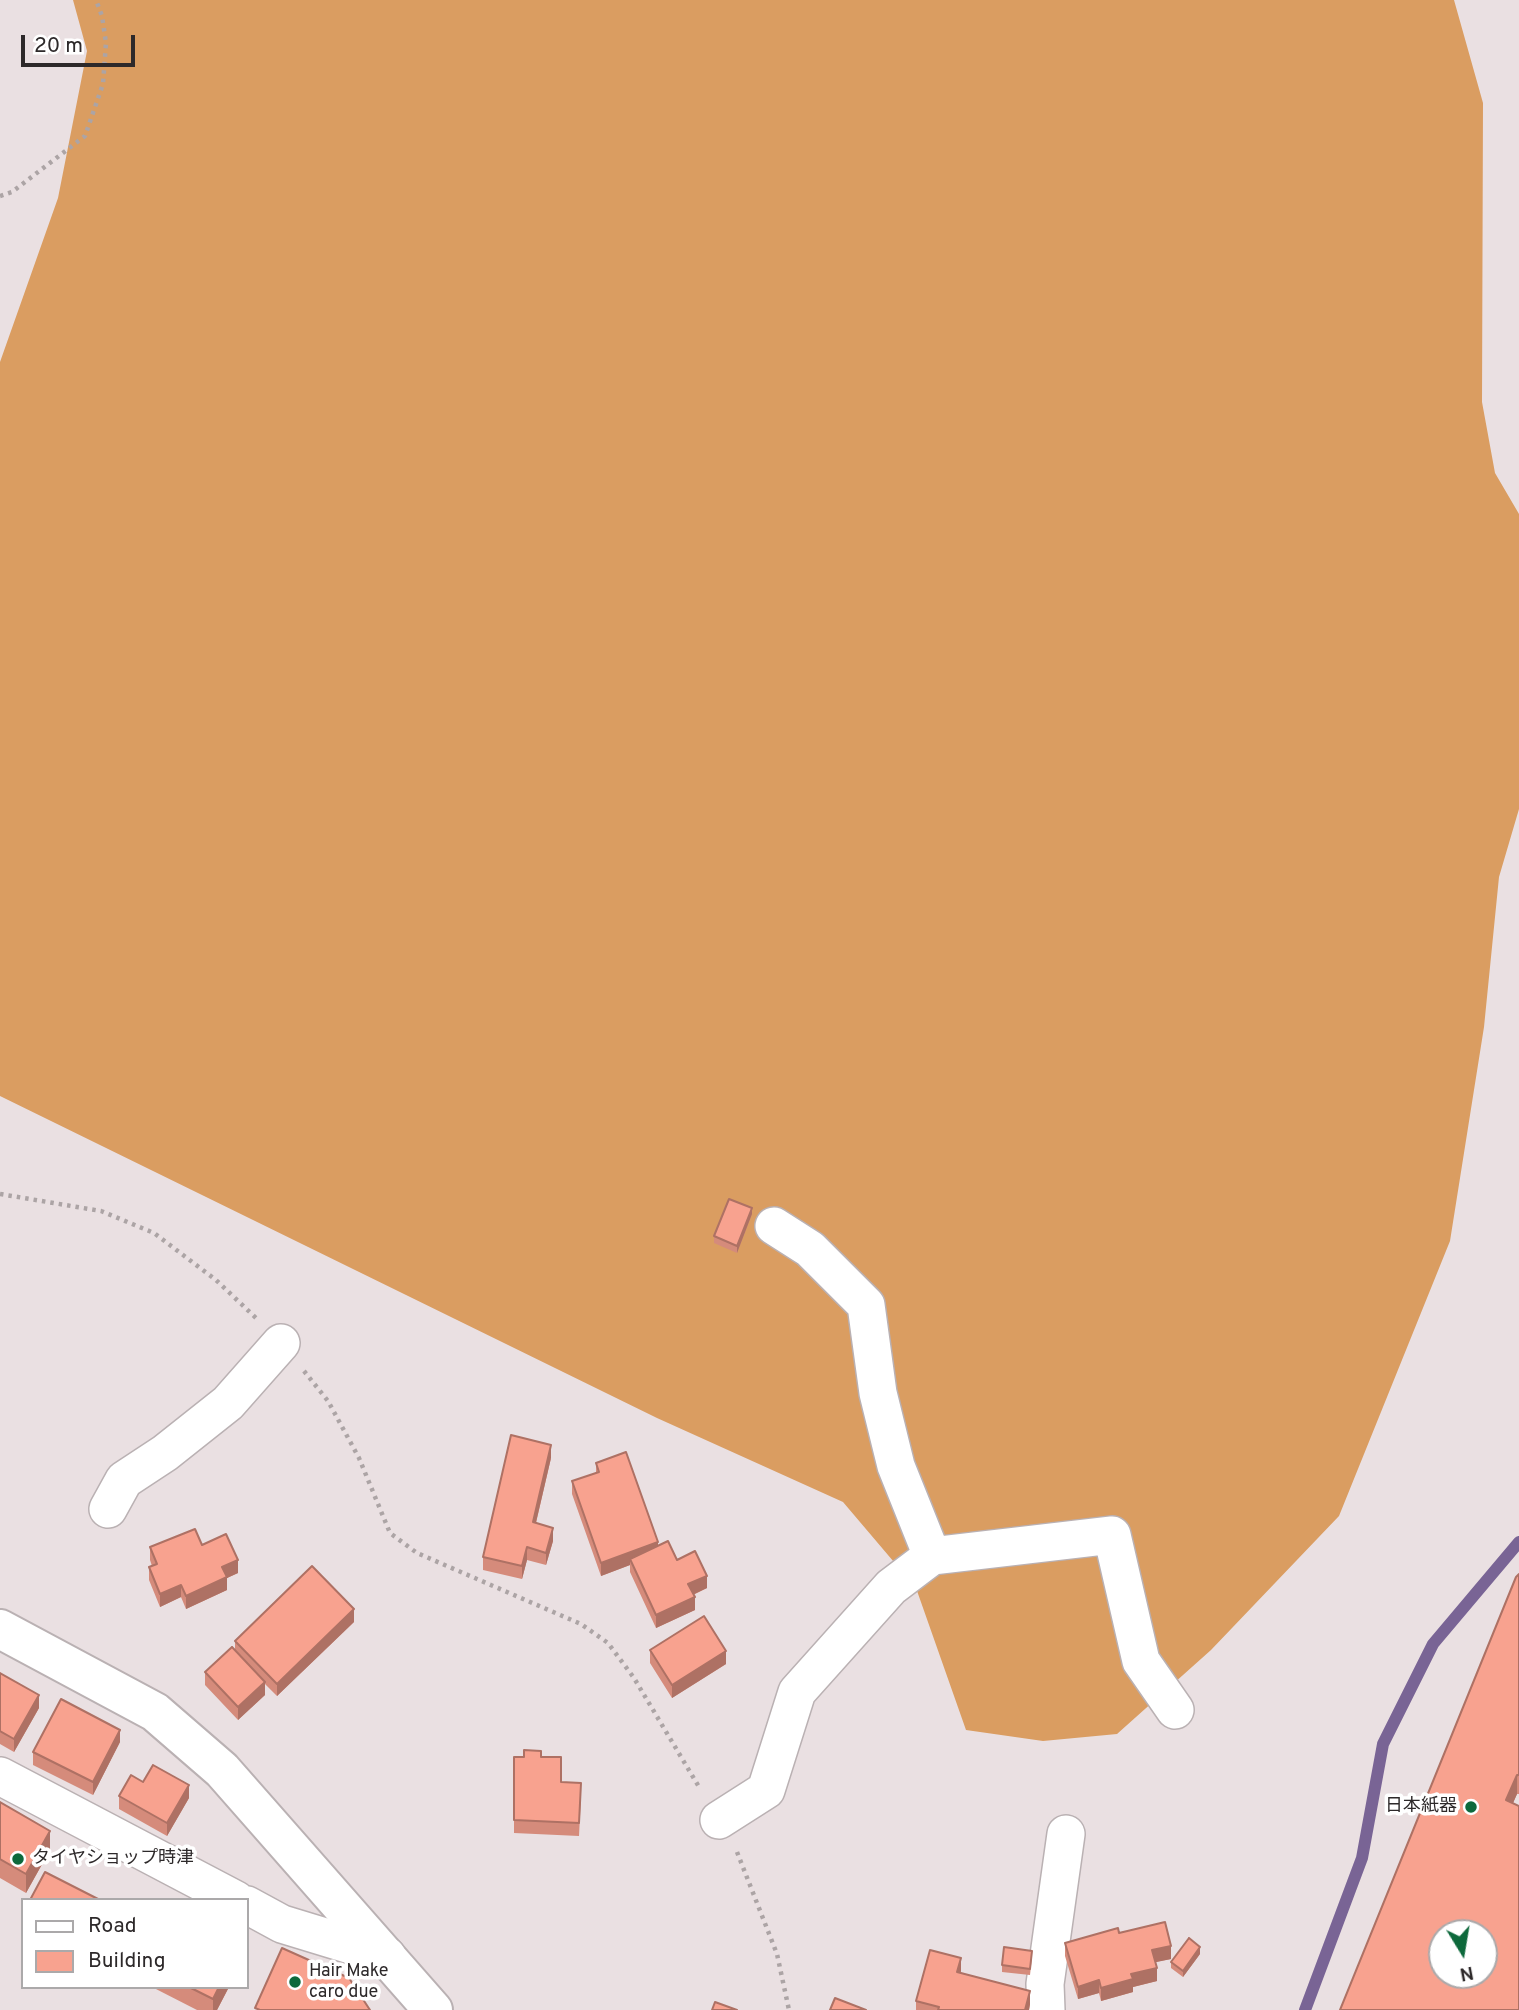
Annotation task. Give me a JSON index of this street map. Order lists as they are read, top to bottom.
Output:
{
  "places": ["日本紙器", "タイヤショップ時津", "Hair Make caro due"],
  "legend": ["Road", "Building"],
  "scale_bar": "20 m",
  "north": "bottom"
}
